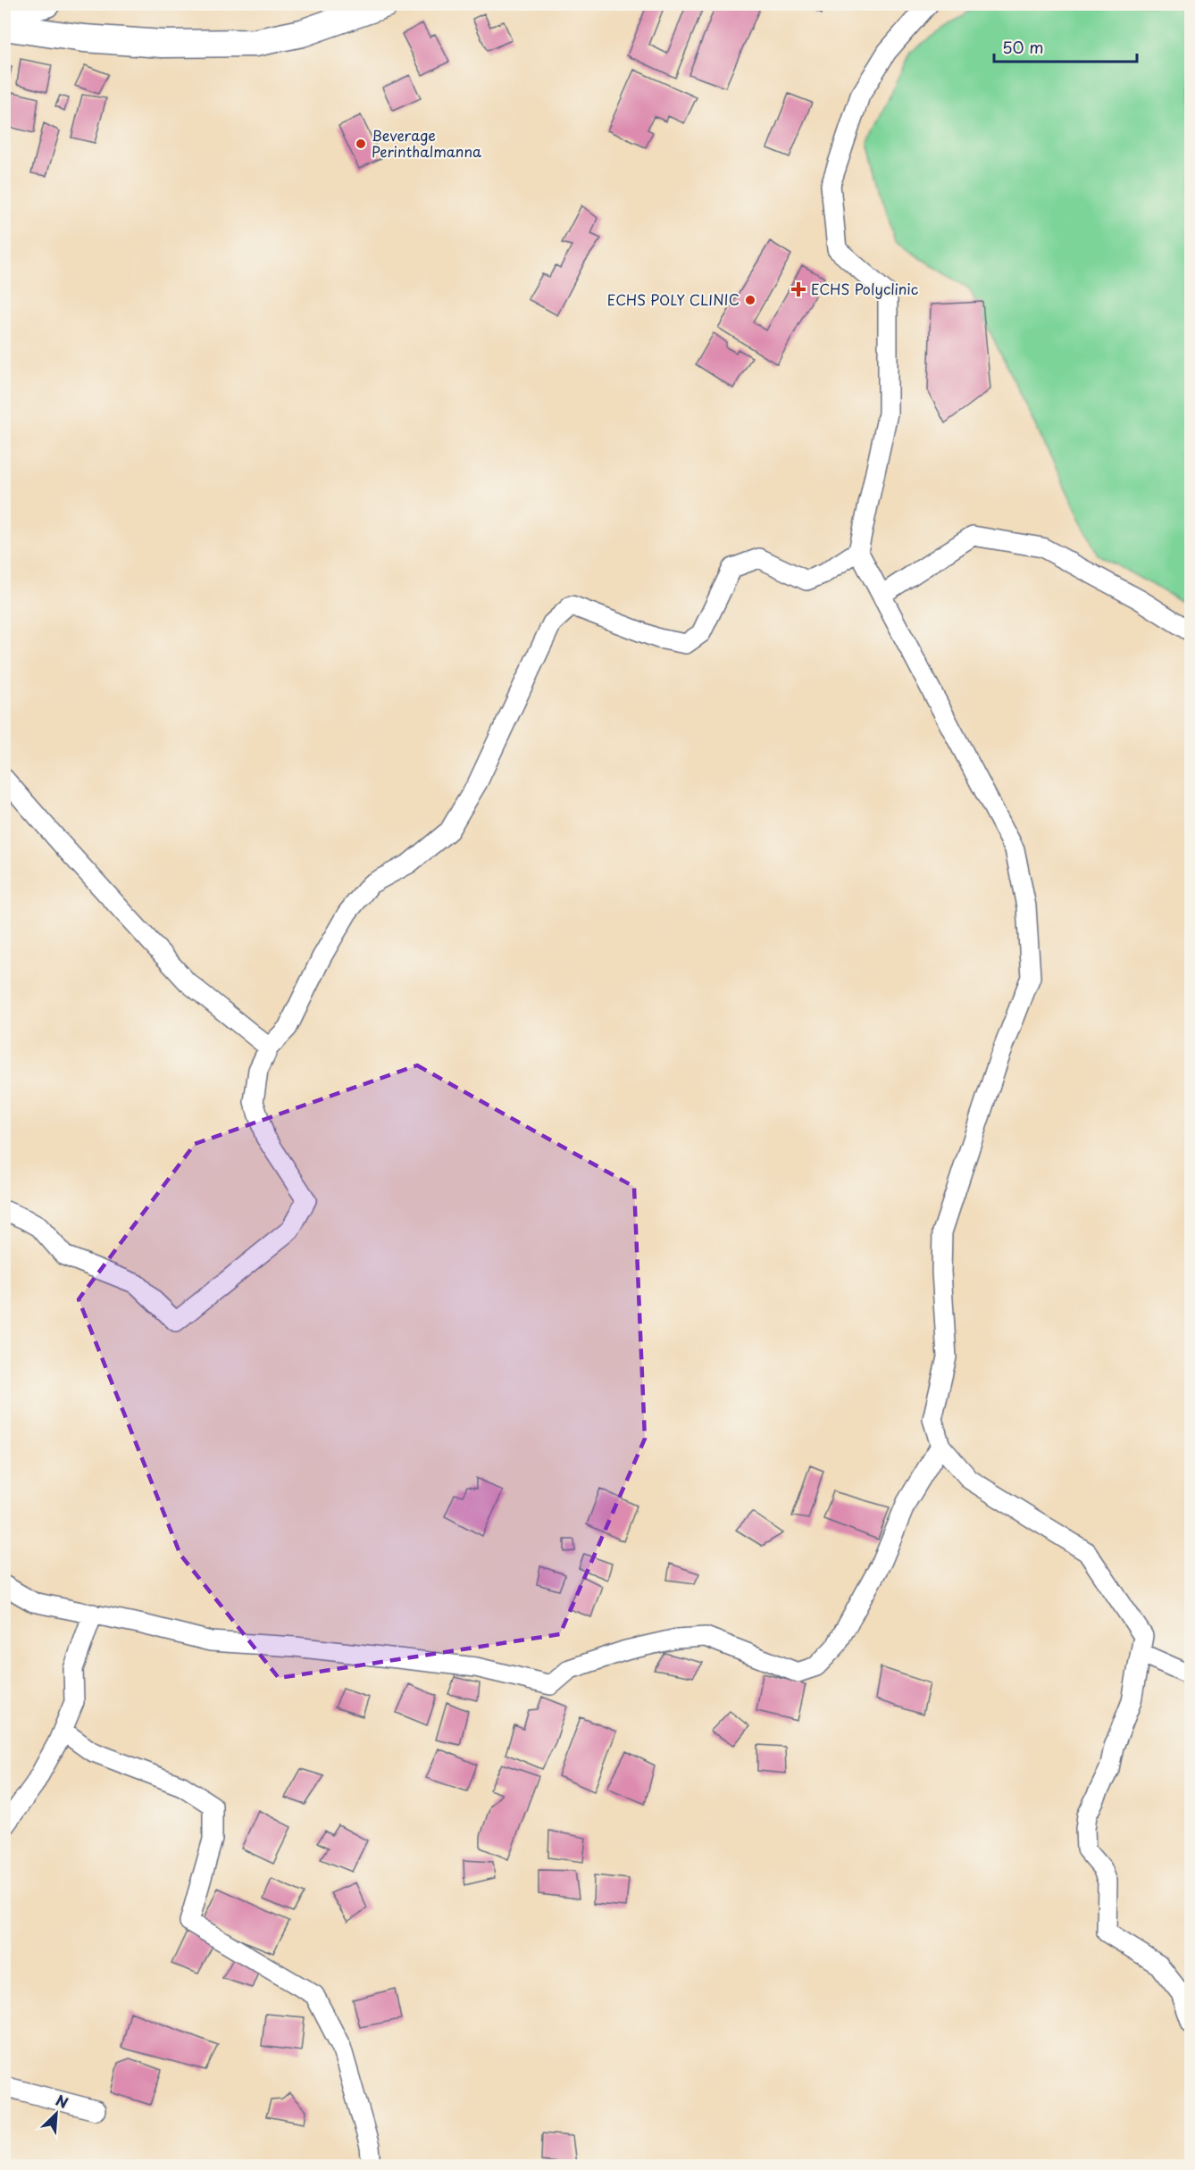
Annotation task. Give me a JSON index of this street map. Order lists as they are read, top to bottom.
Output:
{
  "places": {
    "other": ["Beverage Perinthalmanna", "ECHS POLY CLINIC"],
    "health": ["ECHS Polyclinic"]
  },
  "scale_bar": "50 m",
  "north": "top right"
}
